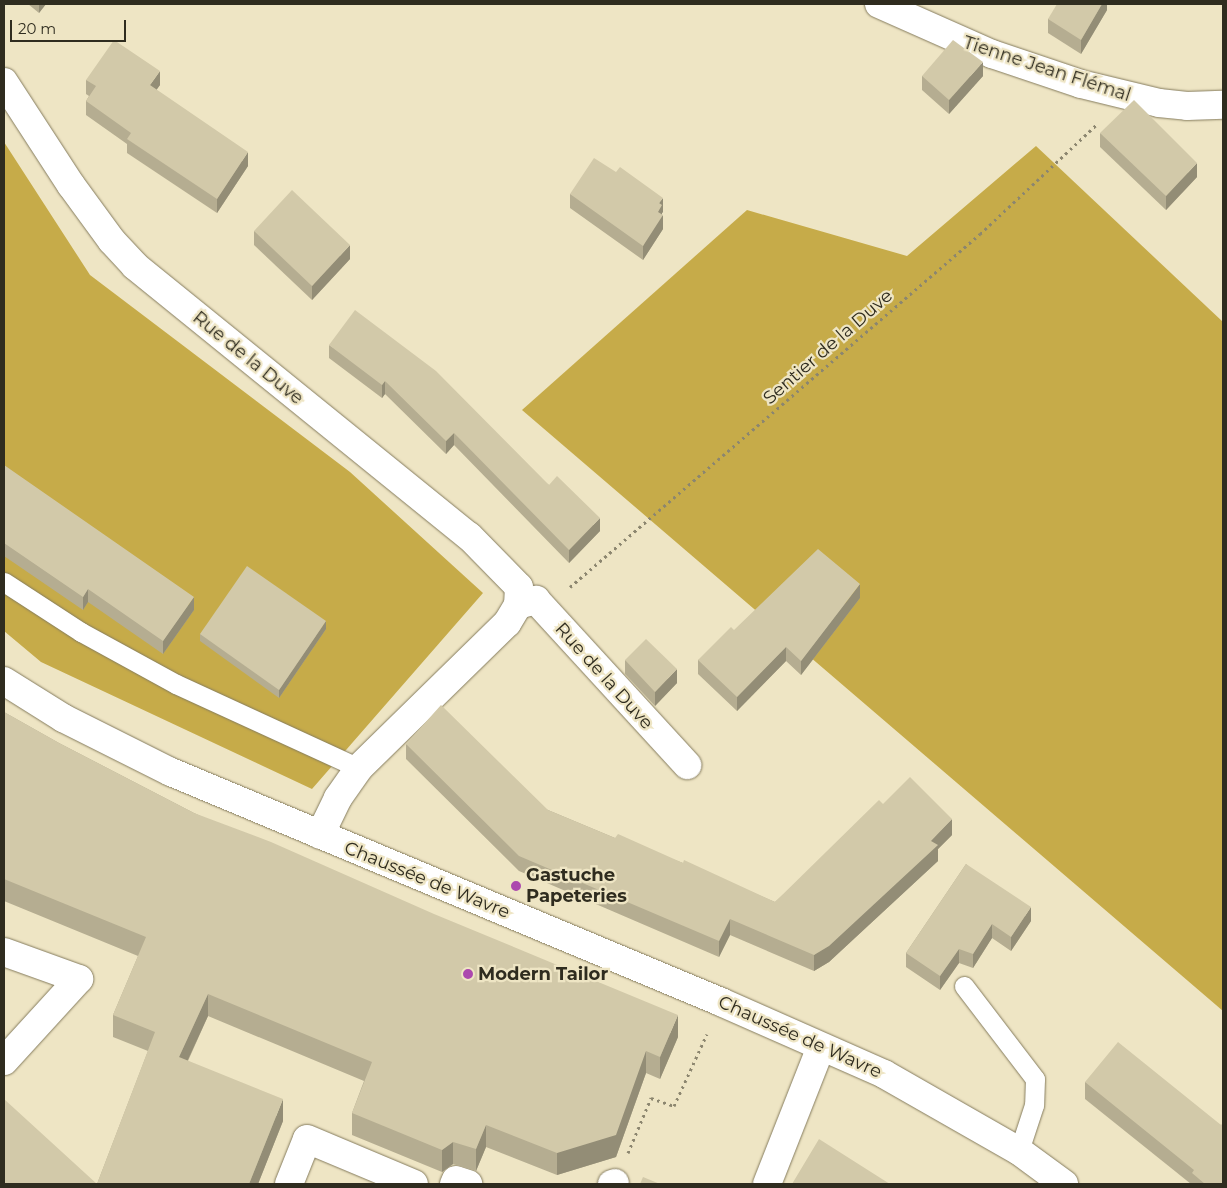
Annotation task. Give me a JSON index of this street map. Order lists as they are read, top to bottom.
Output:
{
  "streets": {
    "street": ["Tienne Jean Flémal", "Rue de la Duve", "Chaussée de Wavre"],
    "path": ["Sentier de la Duve"]
  },
  "crossings": [
    ["Tienne Jean Flémal", "Sentier de la Duve"],
    ["Sentier de la Duve", "Rue de la Duve"]
  ],
  "places": ["Gastuche Papeteries", "Modern Tailor"],
  "scale_bar": "20 m"
}
